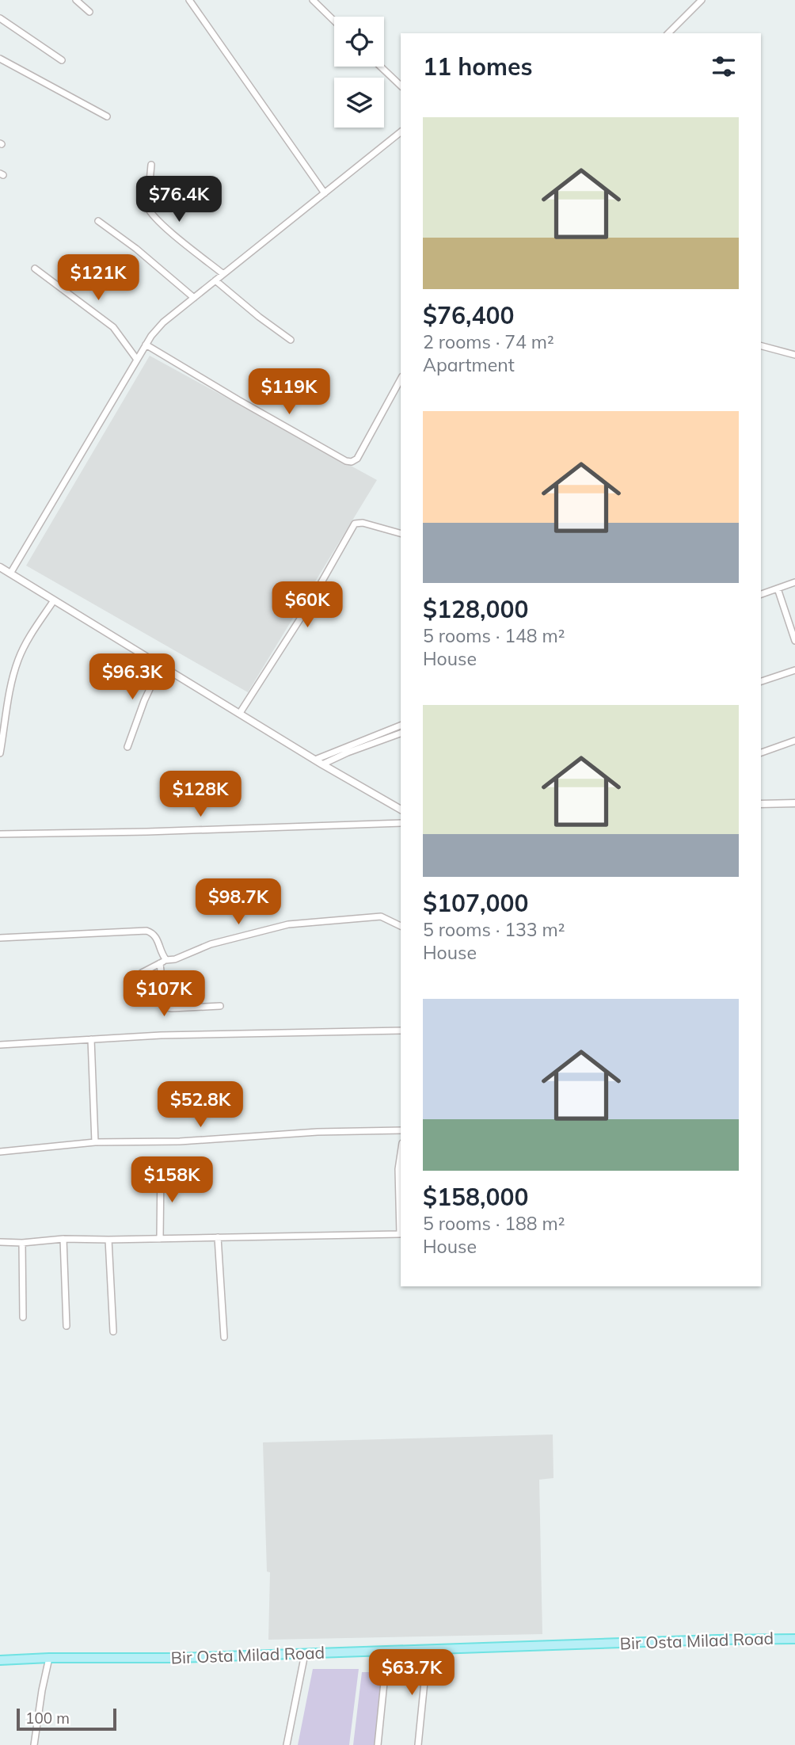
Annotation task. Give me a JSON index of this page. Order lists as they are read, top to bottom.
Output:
{
  "streets": {
    "main road": ["Bir Osta Milad Road"]
  },
  "scale_bar": "100 m",
  "page": {
    "heading": "11 homes",
    "list": [
      {
        "name": "$76,400",
        "note": "2 rooms · 74 m² · Apartment"
      },
      {
        "name": "$128,000",
        "note": "5 rooms · 148 m² · House"
      },
      {
        "name": "$107,000",
        "note": "5 rooms · 133 m² · House"
      },
      {
        "name": "$158,000",
        "note": "5 rooms · 188 m² · House"
      }
    ],
    "price": [
      "$76.4K",
      "$121K",
      "$119K",
      "$60K",
      "$96.3K",
      "$128K",
      "$98.7K",
      "$107K",
      "$52.8K",
      "$158K",
      "$63.7K"
    ],
    "scale": "100 m"
  }
}
